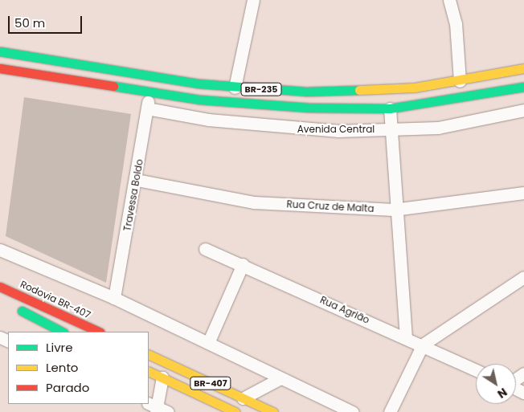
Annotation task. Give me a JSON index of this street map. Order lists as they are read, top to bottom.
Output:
{
  "streets": {
    "main road": ["BR-235", "Rodovia BR-407", "BR-407"],
    "street": [
      "Avenida Central",
      "Travessa Boldo",
      "Rua Cruz de Malta",
      "Rua Agrião"
    ]
  },
  "crossings": [
    ["BR-235", "Travessa Boldo"],
    ["Avenida Central", "Travessa Boldo"],
    ["Travessa Boldo", "Rua Cruz de Malta"]
  ],
  "legend": ["Livre", "Lento", "Parado"],
  "scale_bar": "50 m",
  "north": "bottom right"
}
